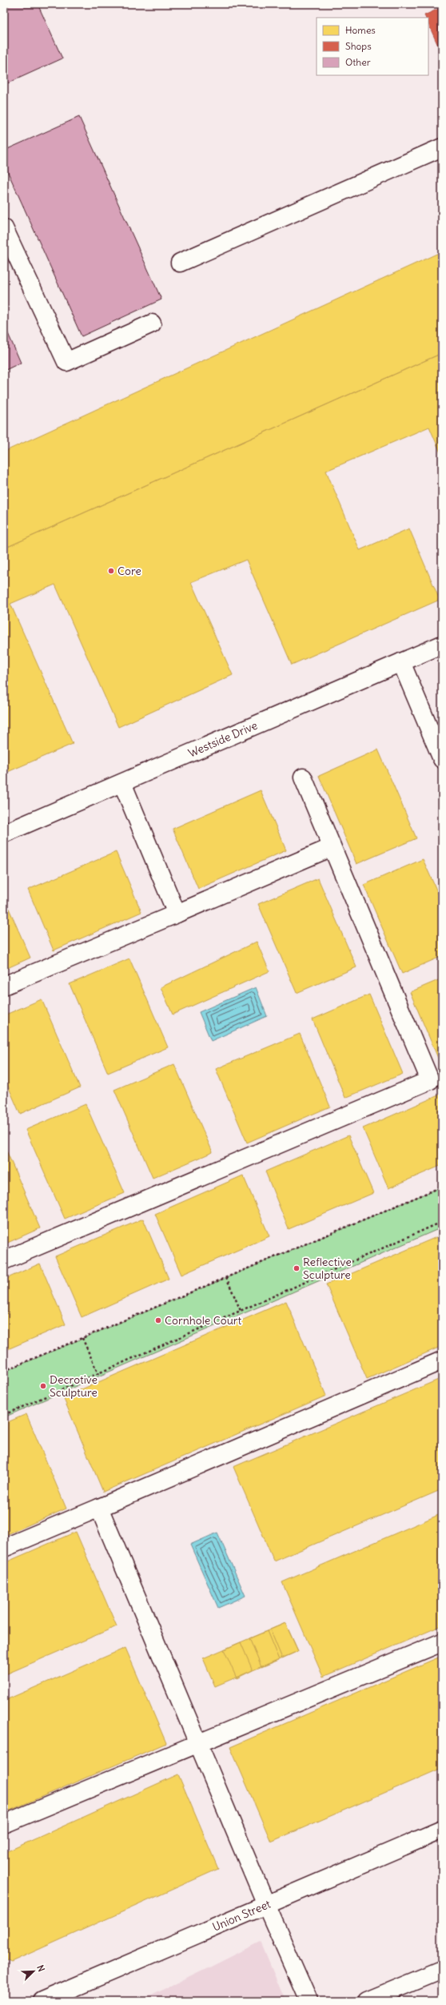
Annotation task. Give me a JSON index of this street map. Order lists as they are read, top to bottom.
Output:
{
  "streets": {
    "street": ["Westside Drive", "Union Street"]
  },
  "places": [
    "Core",
    "Reflective Sculpture",
    "Cornhole Court",
    "Decrotive Sculpture"
  ],
  "legend": ["Homes", "Shops", "Other"],
  "north": "top right"
}
